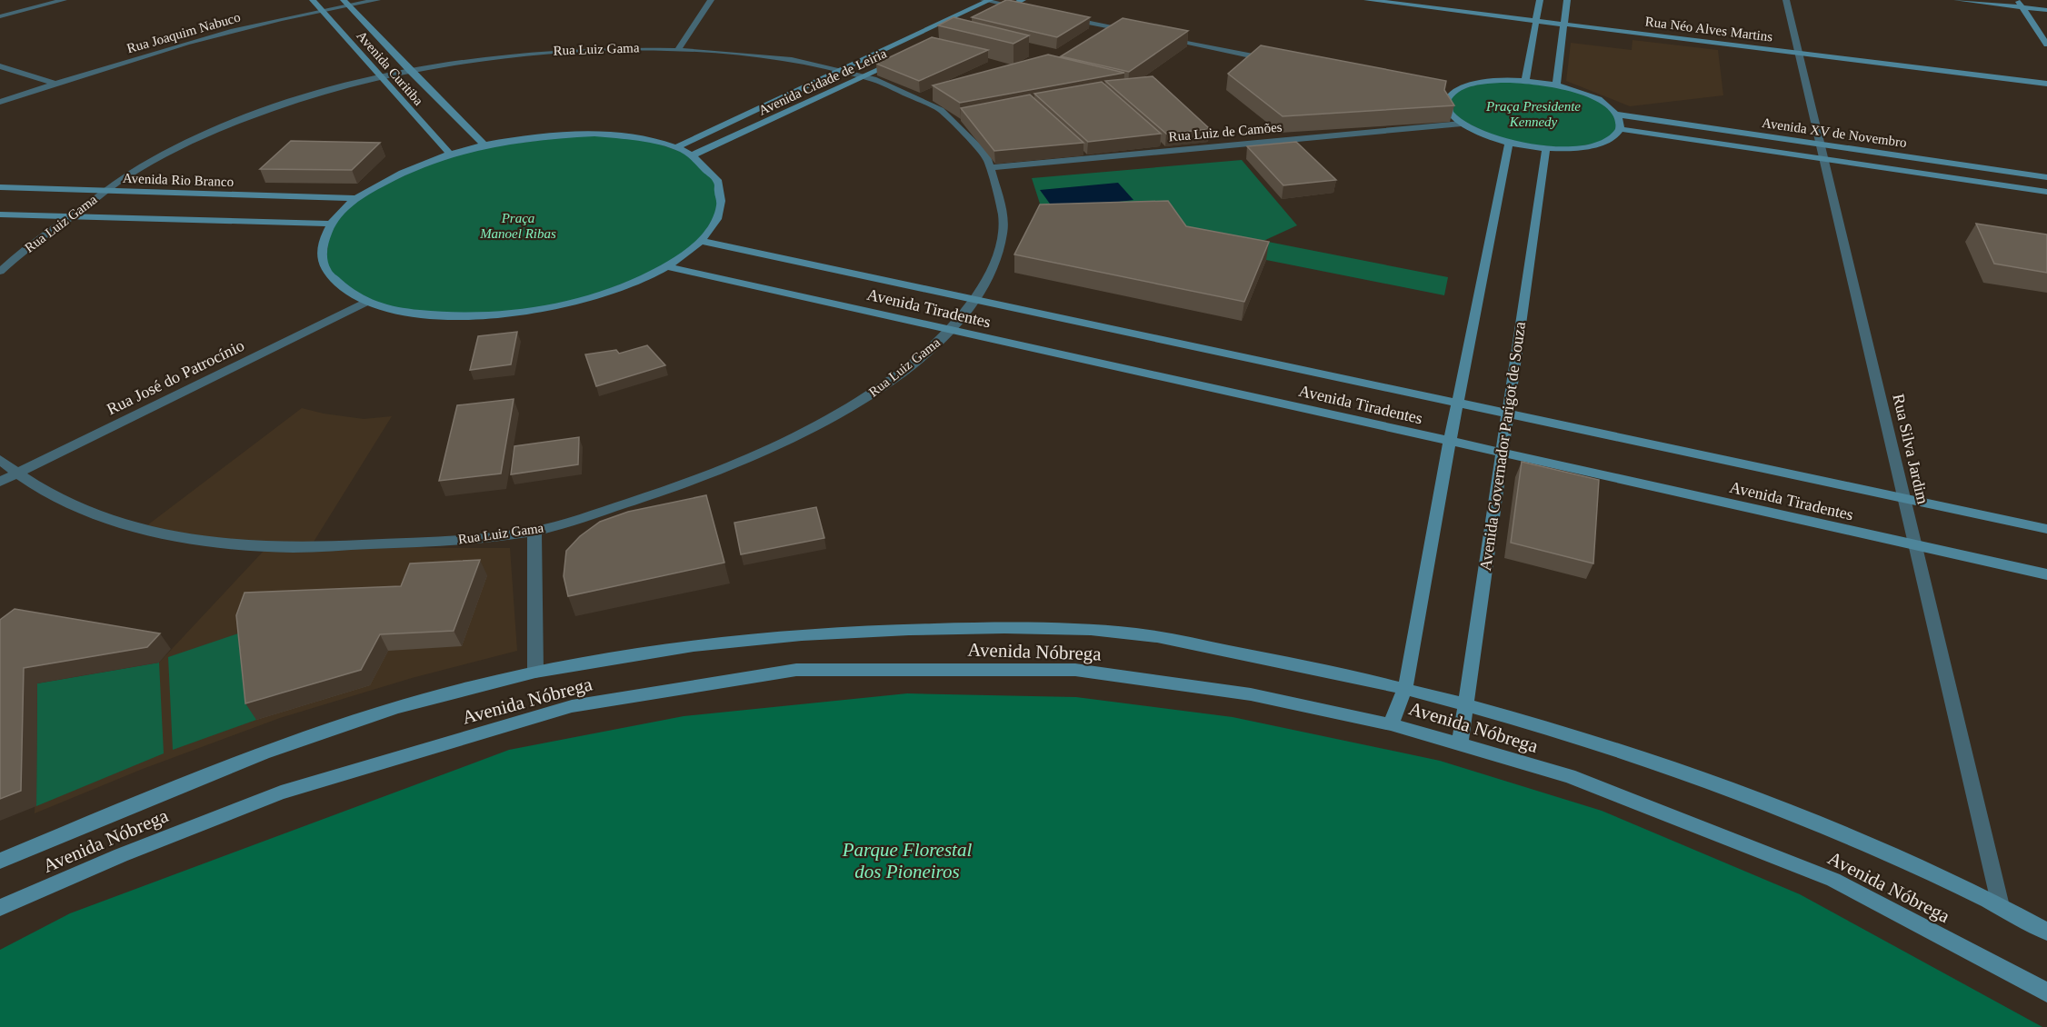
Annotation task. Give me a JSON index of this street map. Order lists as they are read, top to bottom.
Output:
{
  "streets": {
    "main road": [
      "Rua Néo Alves Martins",
      "Avenida Curitiba",
      "Avenida Cidade de Leiria",
      "Avenida XV de Novembro",
      "Avenida Rio Branco",
      "Avenida Tiradentes",
      "Avenida Governador Parigot de Souza",
      "Avenida Nóbrega"
    ],
    "street": [
      "Rua Joaquim Nabuco",
      "Rua Luiz Gama",
      "Rua Luiz de Camões",
      "Rua José do Patrocínio",
      "Rua Silva Jardim"
    ]
  },
  "crossings": [
    ["Rua Néo Alves Martins", "Rua Silva Jardim"],
    ["Rua Joaquim Nabuco", "Avenida Curitiba"],
    ["Rua Luiz Gama", "Avenida Curitiba"],
    ["Rua Luiz Gama", "Avenida Cidade de Leiria"],
    ["Rua Luiz Gama", "Rua Luiz de Camões"],
    ["Rua Luiz Gama", "Avenida Rio Branco"],
    ["Rua Luiz Gama", "Avenida Tiradentes"],
    ["Rua Luiz Gama", "Rua José do Patrocínio"],
    ["Avenida XV de Novembro", "Rua Silva Jardim"],
    ["Avenida Tiradentes", "Avenida Governador Parigot de Souza"],
    ["Avenida Tiradentes", "Rua Silva Jardim"],
    ["Avenida Governador Parigot de Souza", "Avenida Nóbrega"],
    ["Rua Silva Jardim", "Avenida Nóbrega"]
  ],
  "parks": ["Praça Presidente Kennedy", "Praça Manoel Ribas", "Parque Florestal dos Pioneiros"]
}
